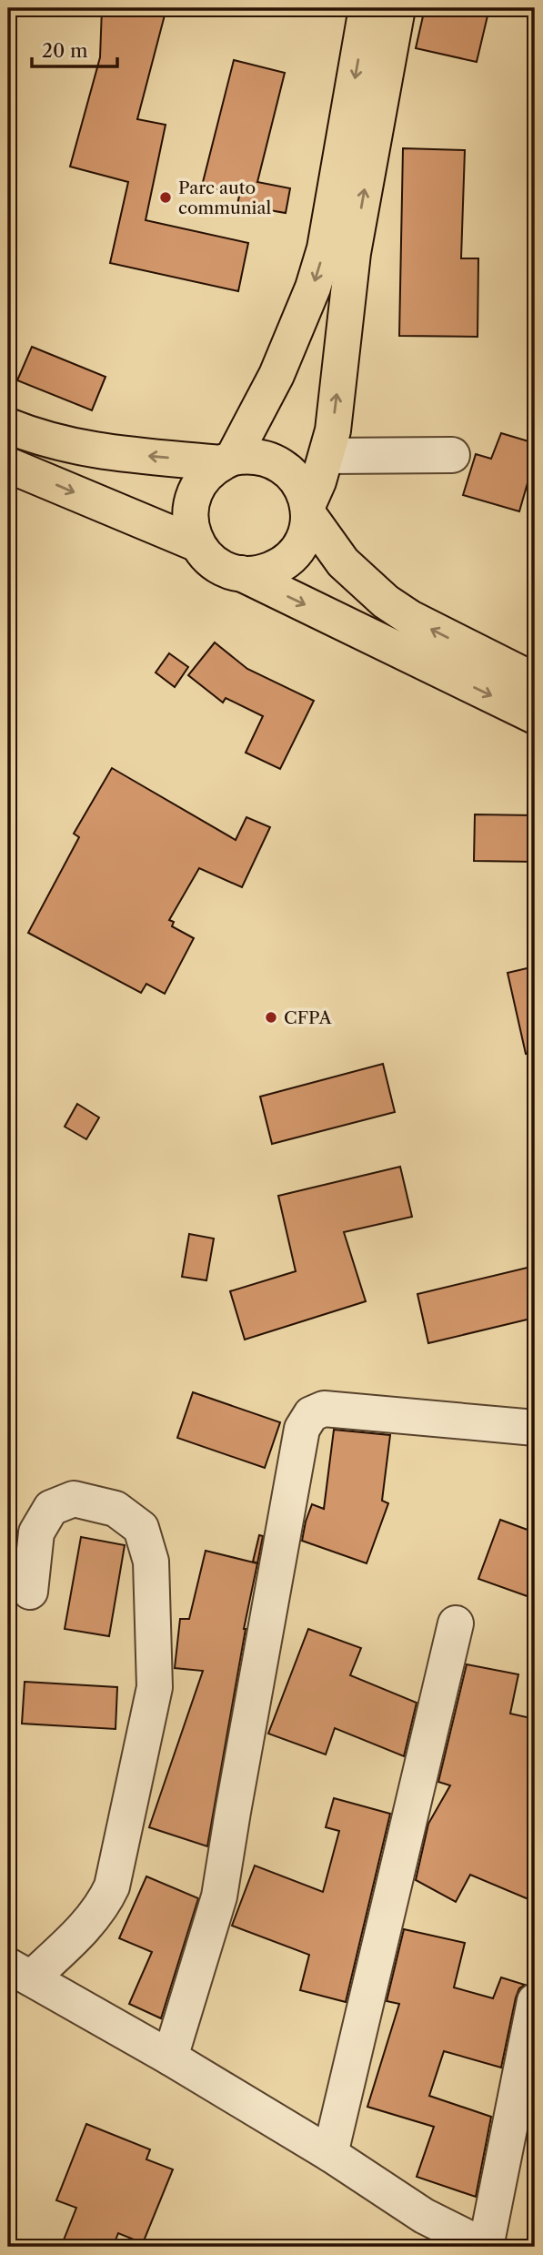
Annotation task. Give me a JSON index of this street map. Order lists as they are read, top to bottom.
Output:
{
  "places": ["Parc auto communial", "CFPA"],
  "scale_bar": "20 m"
}
